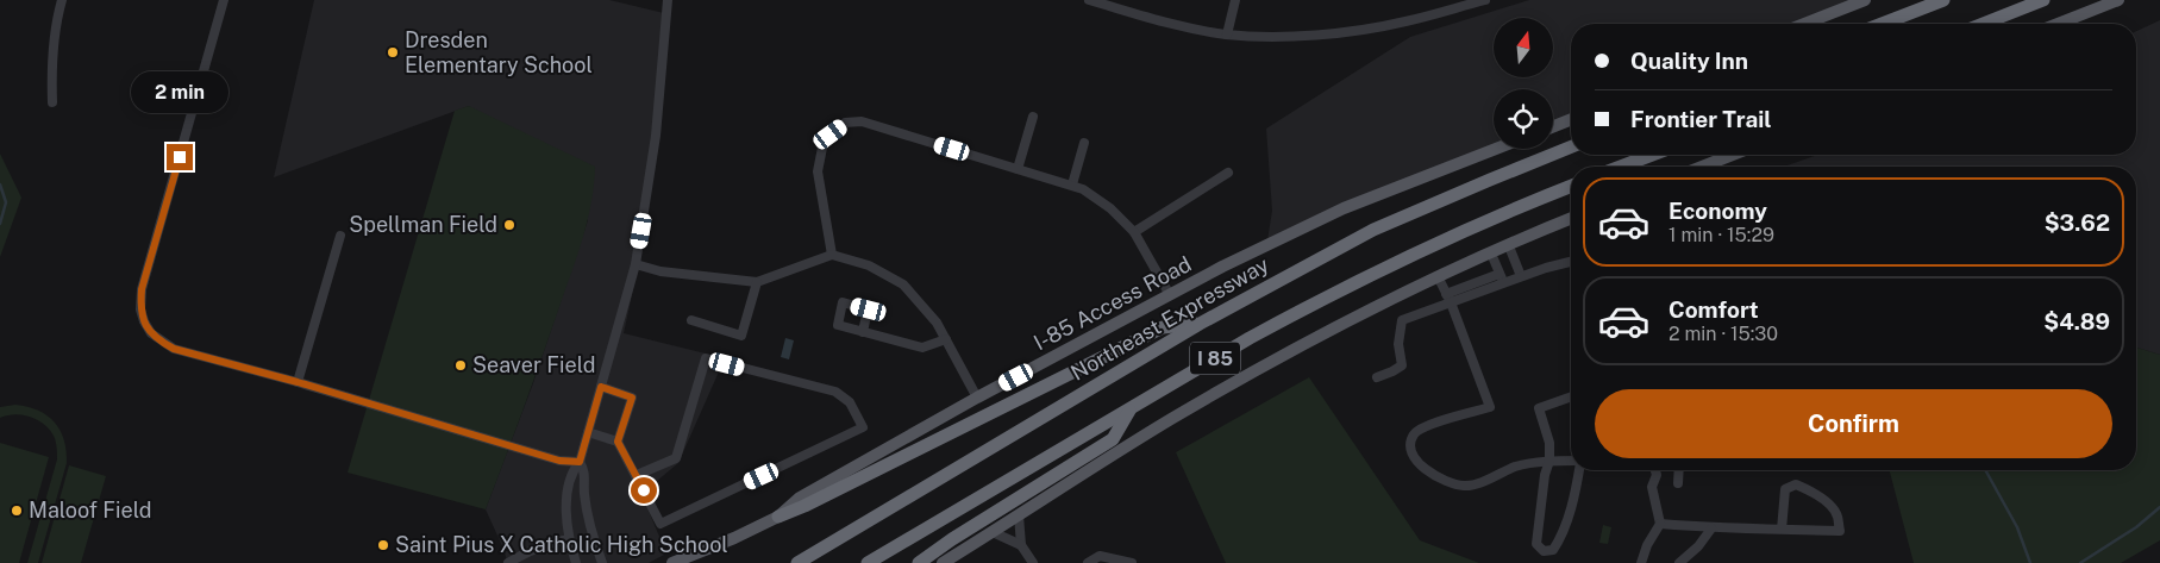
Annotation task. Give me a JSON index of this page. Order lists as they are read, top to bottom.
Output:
{
  "streets": {
    "highway": ["Northeast Expressway", "I 85"],
    "main road": ["I-85 Access Road"]
  },
  "places": [
    "Dresden Elementary School",
    "Spellman Field",
    "Seaver Field",
    "Maloof Field",
    "Saint Pius X Catholic High School"
  ],
  "north": "top",
  "page": {
    "banner": ["Quality Inn", "Frontier Trail"],
    "bubble": "2 min",
    "list": [
      {
        "name": "Economy",
        "note": "1 min · 15:29",
        "value": "$3.62"
      },
      {
        "name": "Comfort",
        "note": "2 min · 15:30",
        "value": "$4.89"
      }
    ],
    "buttons": "Confirm"
  }
}
